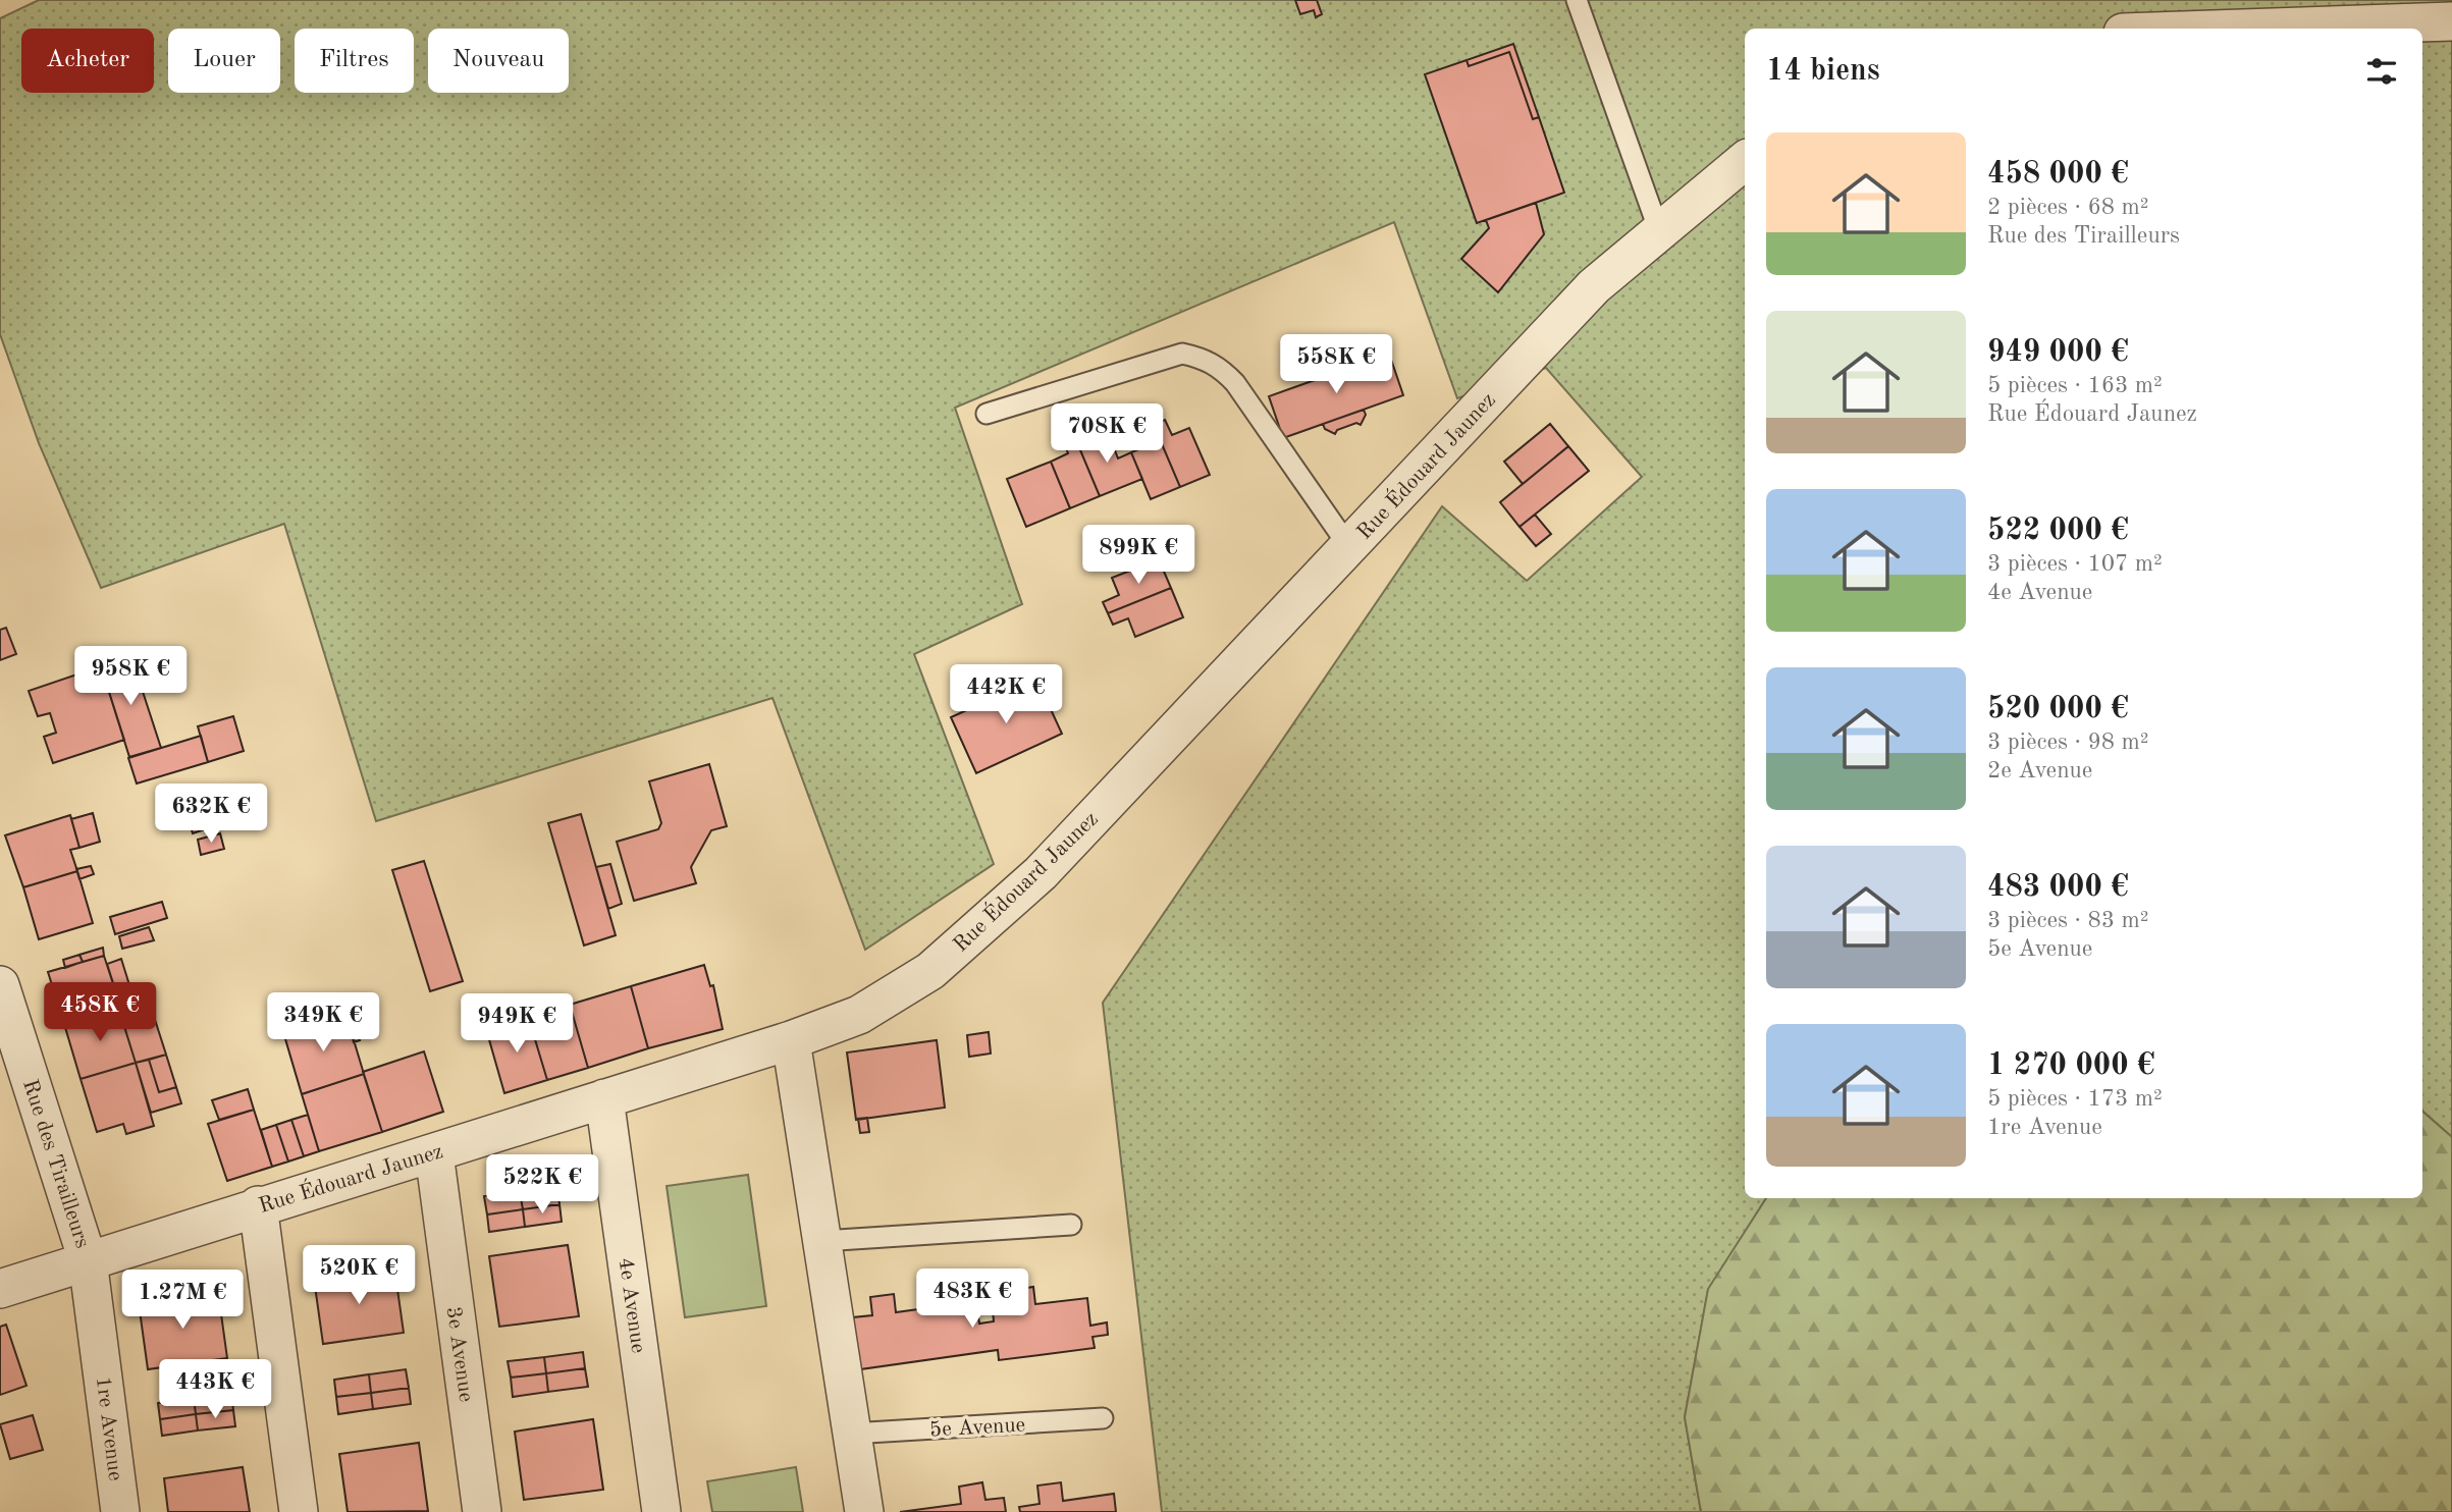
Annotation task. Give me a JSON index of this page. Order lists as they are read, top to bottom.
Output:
{
  "streets": {
    "street": [
      "Rue Édouard Jaunez",
      "Rue des Tirailleurs",
      "4e Avenue",
      "3e Avenue",
      "1re Avenue"
    ],
    "lane": ["5e Avenue"]
  },
  "crossings": [
    ["Rue Édouard Jaunez", "Rue des Tirailleurs"],
    ["Rue Édouard Jaunez", "4e Avenue"],
    ["Rue Édouard Jaunez", "3e Avenue"],
    ["Rue Édouard Jaunez", "1re Avenue"],
    ["Rue des Tirailleurs", "1re Avenue"]
  ],
  "page": {
    "chip": [
      "Acheter",
      "Louer",
      "Filtres",
      "Nouveau"
    ],
    "heading": "14 biens",
    "list": [
      {
        "name": "458 000 €",
        "note": "2 pièces · 68 m² · Rue des Tirailleurs"
      },
      {
        "name": "949 000 €",
        "note": "5 pièces · 163 m² · Rue Édouard Jaunez"
      },
      {
        "name": "522 000 €",
        "note": "3 pièces · 107 m² · 4e Avenue"
      },
      {
        "name": "520 000 €",
        "note": "3 pièces · 98 m² · 2e Avenue"
      },
      {
        "name": "483 000 €",
        "note": "3 pièces · 83 m² · 5e Avenue"
      },
      {
        "name": "1 270 000 €",
        "note": "5 pièces · 173 m² · 1re Avenue"
      }
    ],
    "price": [
      "558K €",
      "708K €",
      "899K €",
      "958K €",
      "442K €",
      "632K €",
      "458K €",
      "349K €",
      "949K €",
      "522K €",
      "520K €",
      "483K €",
      "1.27M €",
      "443K €"
    ]
  }
}
